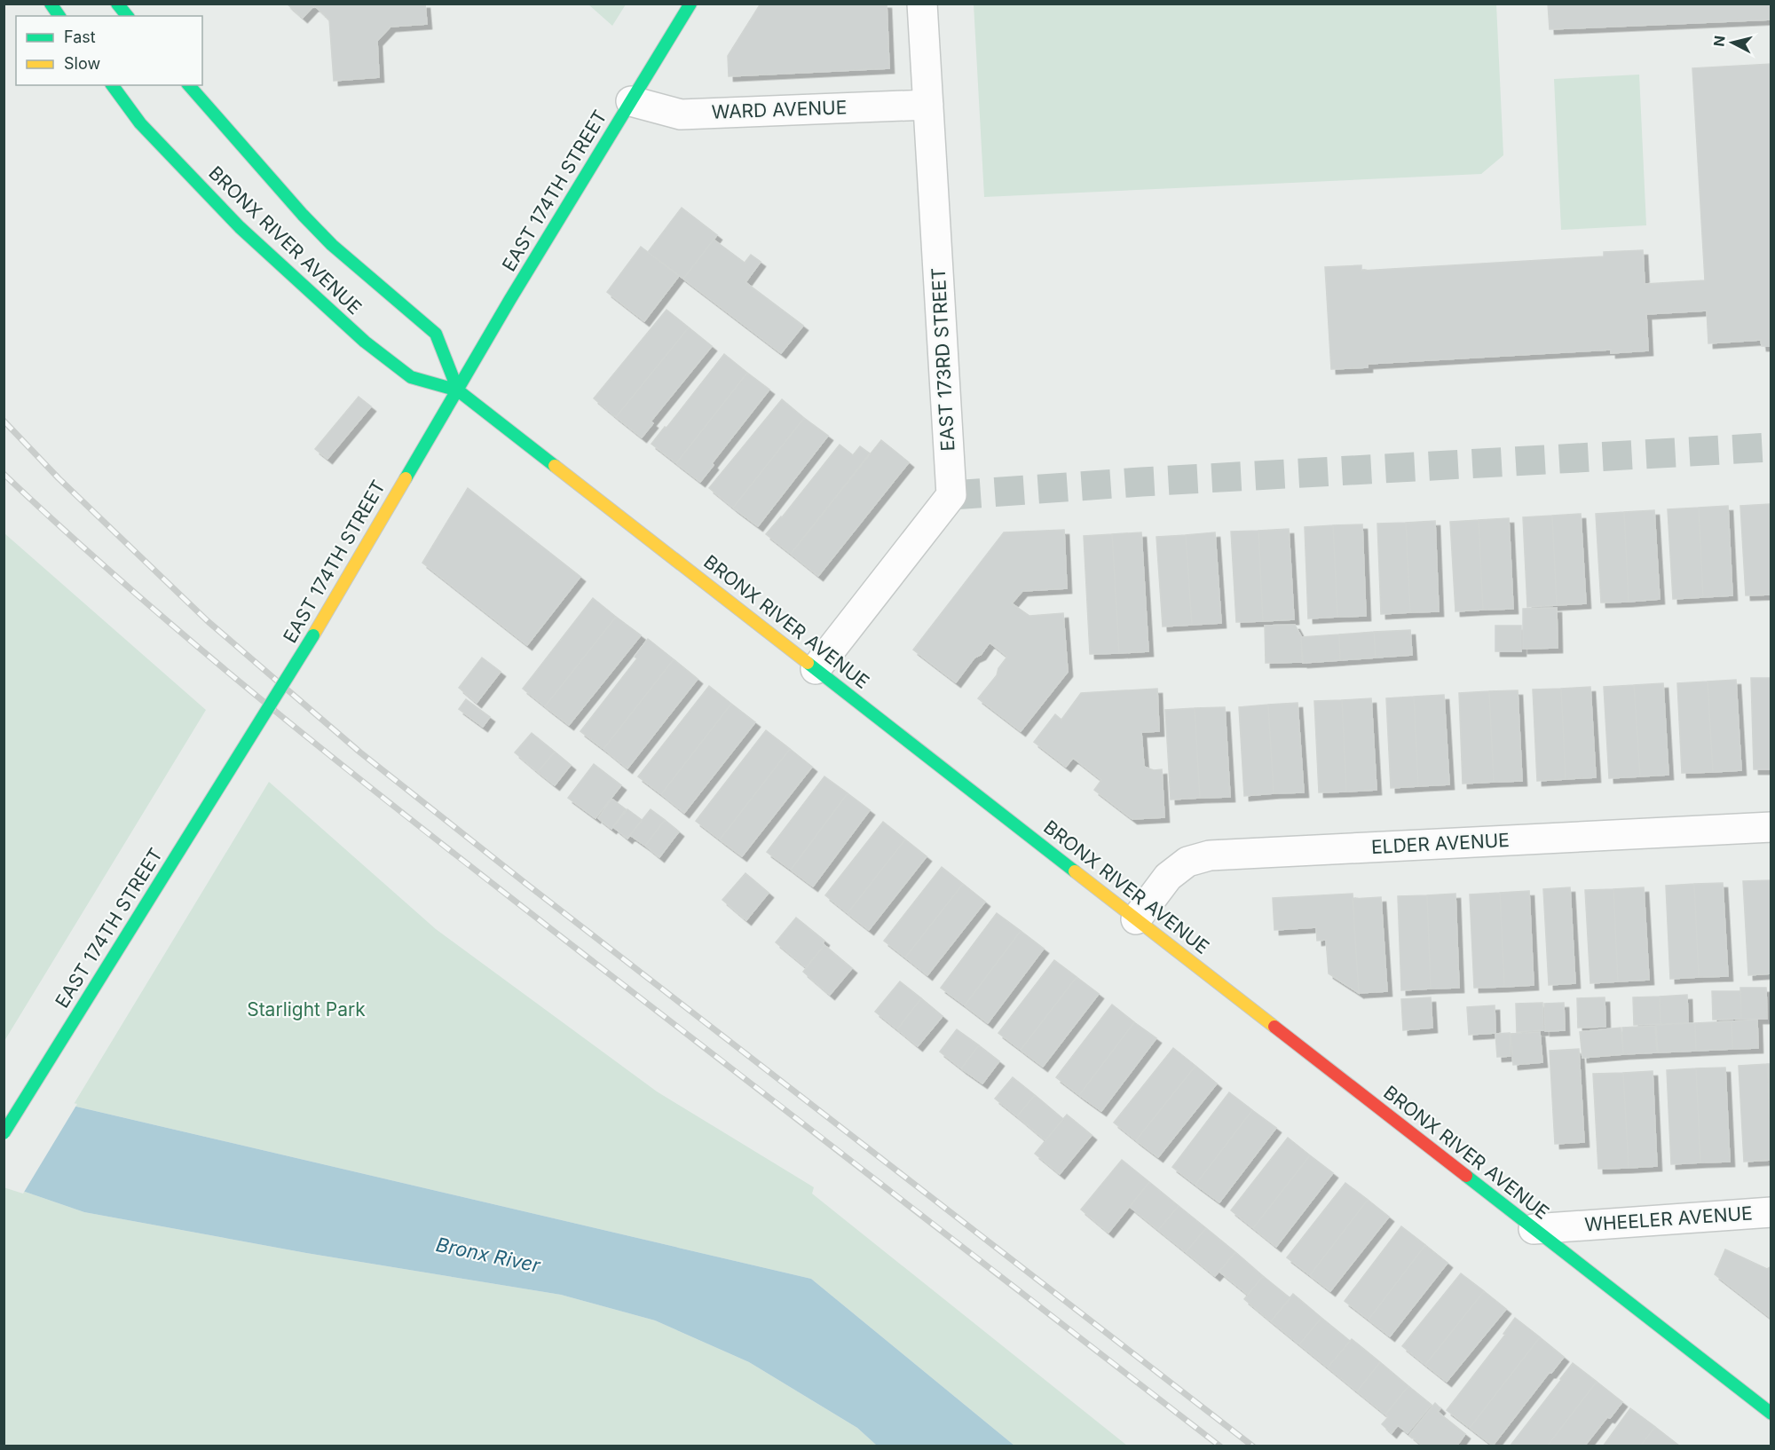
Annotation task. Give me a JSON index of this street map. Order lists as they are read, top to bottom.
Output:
{
  "streets": {
    "main road": ["EAST 174TH STREET", "BRONX RIVER AVENUE"],
    "street": [
      "WARD AVENUE",
      "EAST 173RD STREET",
      "ELDER AVENUE",
      "WHEELER AVENUE"
    ]
  },
  "crossings": [
    ["WARD AVENUE", "EAST 174TH STREET"],
    ["WARD AVENUE", "EAST 173RD STREET"],
    ["EAST 174TH STREET", "BRONX RIVER AVENUE"],
    ["BRONX RIVER AVENUE", "EAST 173RD STREET"],
    ["BRONX RIVER AVENUE", "ELDER AVENUE"],
    ["BRONX RIVER AVENUE", "WHEELER AVENUE"]
  ],
  "water": ["Bronx River"],
  "parks": ["Starlight Park"],
  "legend": ["Fast", "Slow"],
  "north": "left"
}
